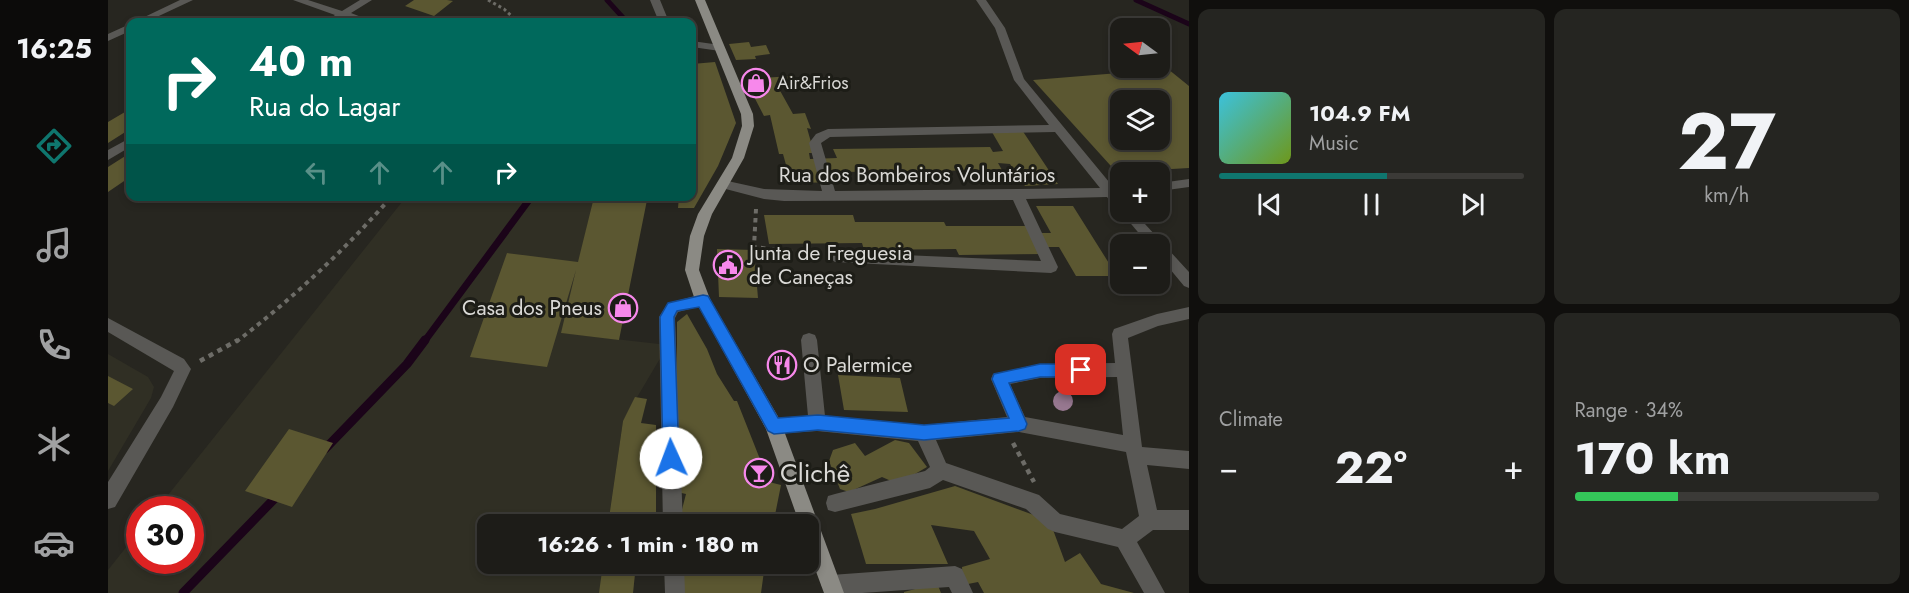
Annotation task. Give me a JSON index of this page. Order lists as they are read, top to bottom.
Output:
{
  "streets": {
    "street": ["Rua dos Bombeiros Voluntários"]
  },
  "places": {
    "shop": ["Air&Frios", "Casa dos Pneus"],
    "public building": ["Junta de Freguesia de Caneças"],
    "restaurant": ["O Palermice"],
    "bar": ["Clichê"]
  },
  "north": "left",
  "page": {
    "tabs": "16:25",
    "tile": [
      ["27", "km/h"],
      "Climate",
      ["Range · 34%", "170 km"]
    ],
    "map_buttons": ["+", "−"],
    "turn": ["40 m", "Rua do Lagar"],
    "song": ["104.9 FM", "Music"],
    "heat": ["−", "22°", "+"],
    "limit": "30",
    "trip": "16:26 · 1 min · 180 m"
  }
}
